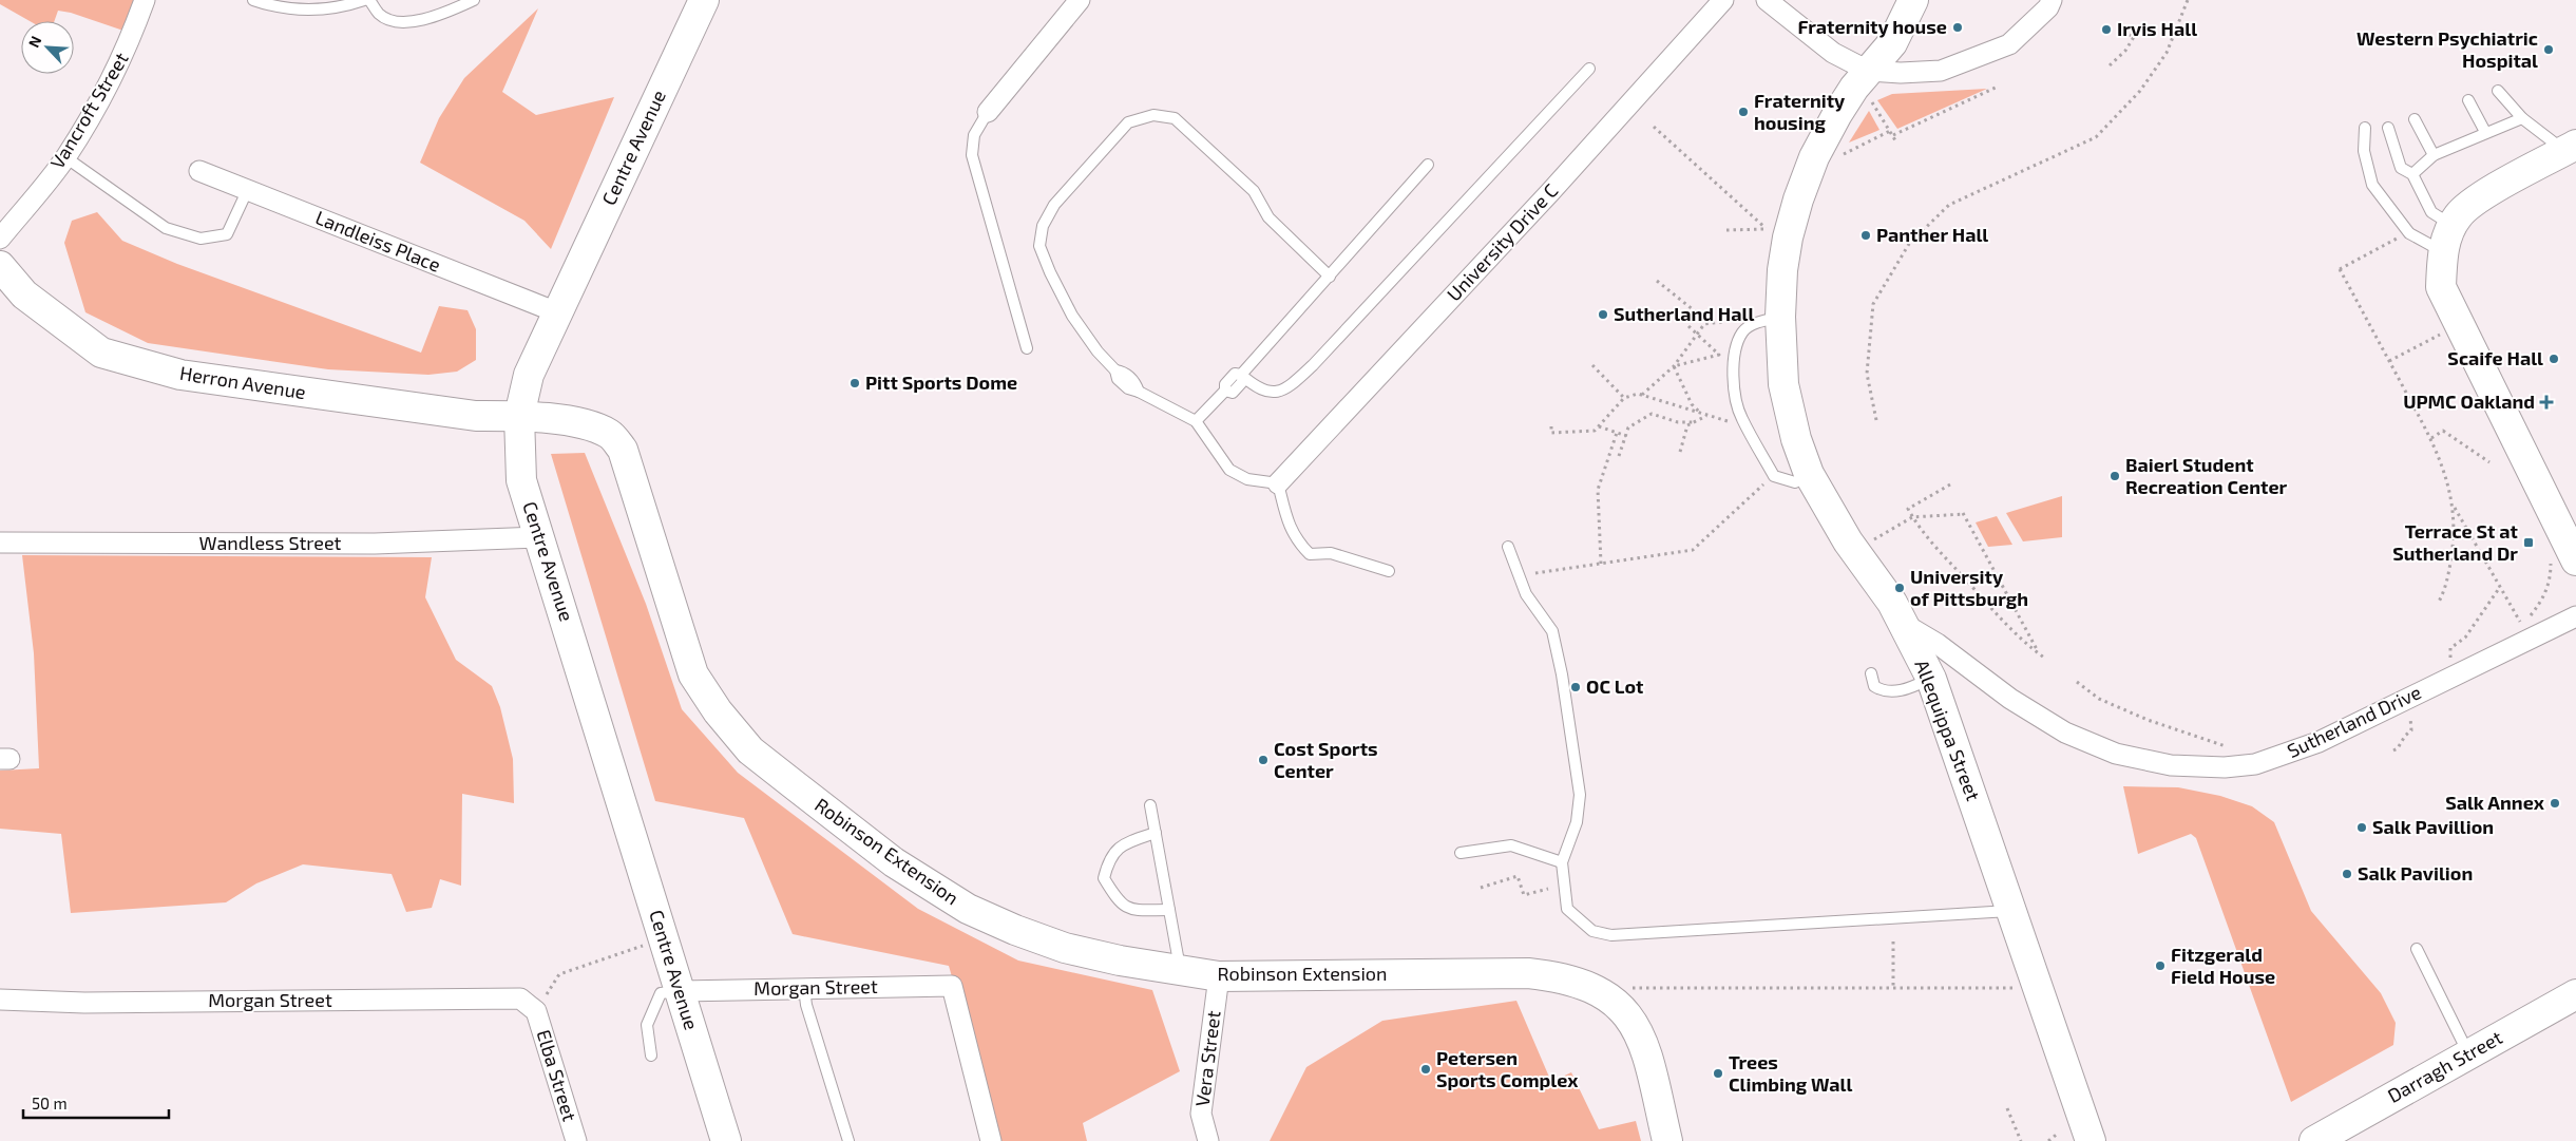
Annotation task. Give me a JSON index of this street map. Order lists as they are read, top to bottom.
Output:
{
  "streets": {
    "street": [
      "Vancroft Street",
      "Centre Avenue",
      "Landleiss Place",
      "University Drive C",
      "Herron Avenue",
      "Wandless Street",
      "Sutherland Drive",
      "Allequippa Street",
      "Robinson Extension",
      "Morgan Street",
      "Vera Street",
      "Darragh Street",
      "Elba Street"
    ]
  },
  "crossings": [
    ["Centre Avenue", "Landleiss Place"],
    ["Centre Avenue", "Herron Avenue"],
    ["Centre Avenue", "Wandless Street"],
    ["Centre Avenue", "Robinson Extension"],
    ["Centre Avenue", "Morgan Street"],
    ["Herron Avenue", "Robinson Extension"],
    ["Sutherland Drive", "Allequippa Street"],
    ["Robinson Extension", "Vera Street"],
    ["Morgan Street", "Elba Street"]
  ],
  "places": {
    "other": [
      "Fraternity house",
      "Irvis Hall",
      "Western Psychiatric Hospital",
      "Fraternity housing",
      "Panther Hall",
      "Sutherland Hall",
      "Scaife Hall",
      "Pitt Sports Dome",
      "Baierl Student Recreation Center",
      "University of Pittsburgh",
      "OC Lot",
      "Cost Sports Center",
      "Salk Annex",
      "Salk Pavillion",
      "Salk Pavilion",
      "Fitzgerald Field House",
      "Petersen Sports Complex",
      "Trees Climbing Wall"
    ],
    "health": ["UPMC Oakland"],
    "transit": ["Terrace St at Sutherland Dr"]
  },
  "scale_bar": "50 m",
  "north": "top left"
}
